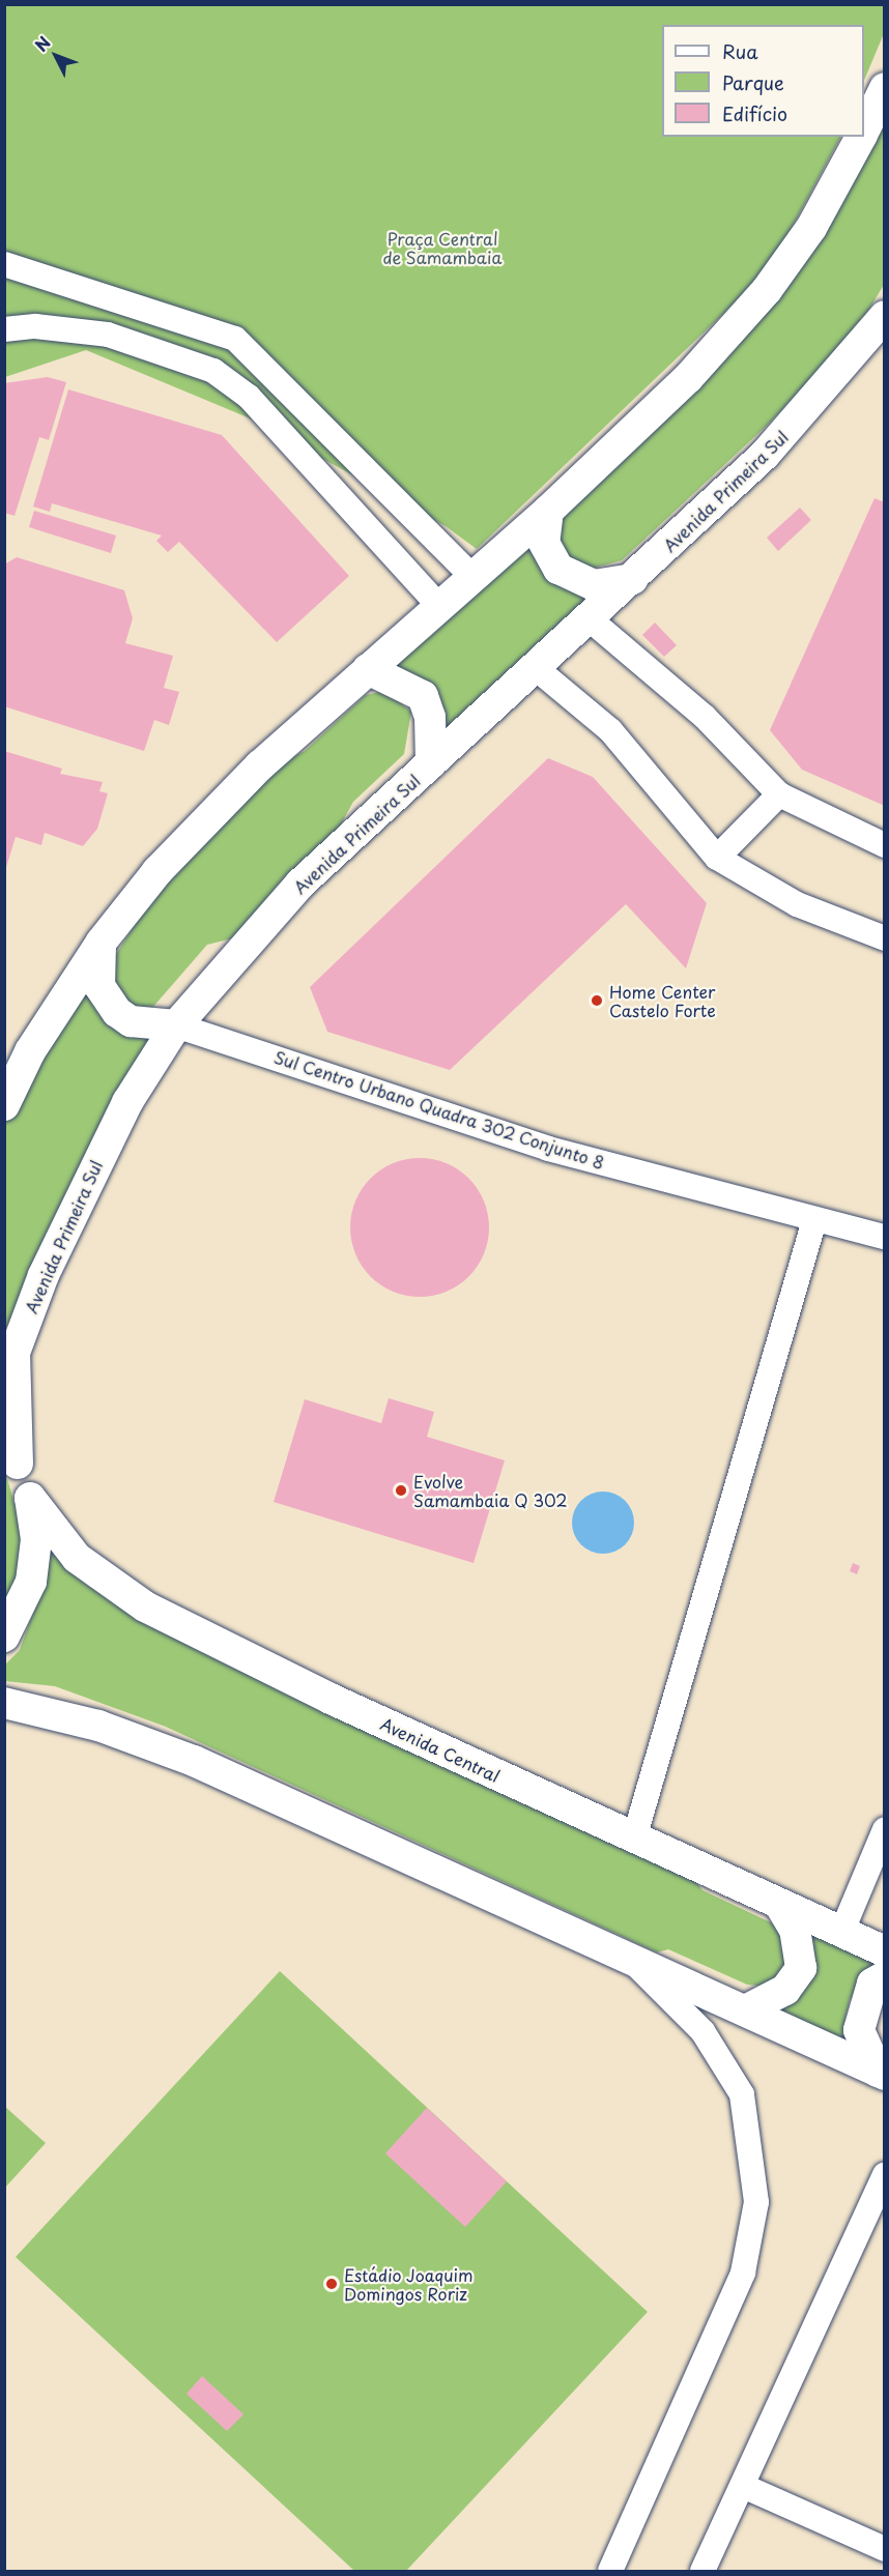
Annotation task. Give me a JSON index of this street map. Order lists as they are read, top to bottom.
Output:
{
  "streets": {
    "main road": ["Avenida Primeira Sul", "Avenida Central"],
    "street": ["Sul Centro Urbano Quadra 302 Conjunto 8"]
  },
  "crossings": [
    ["Avenida Primeira Sul", "Sul Centro Urbano Quadra 302 Conjunto 8"],
    ["Avenida Primeira Sul", "Avenida Central"]
  ],
  "parks": ["Praça Central de Samambaia"],
  "places": ["Home Center Castelo Forte", "Evolve Samambaia Q 302", "Estádio Joaquim Domingos Roriz"],
  "legend": ["Rua", "Parque", "Edifício"],
  "north": "top left"
}
